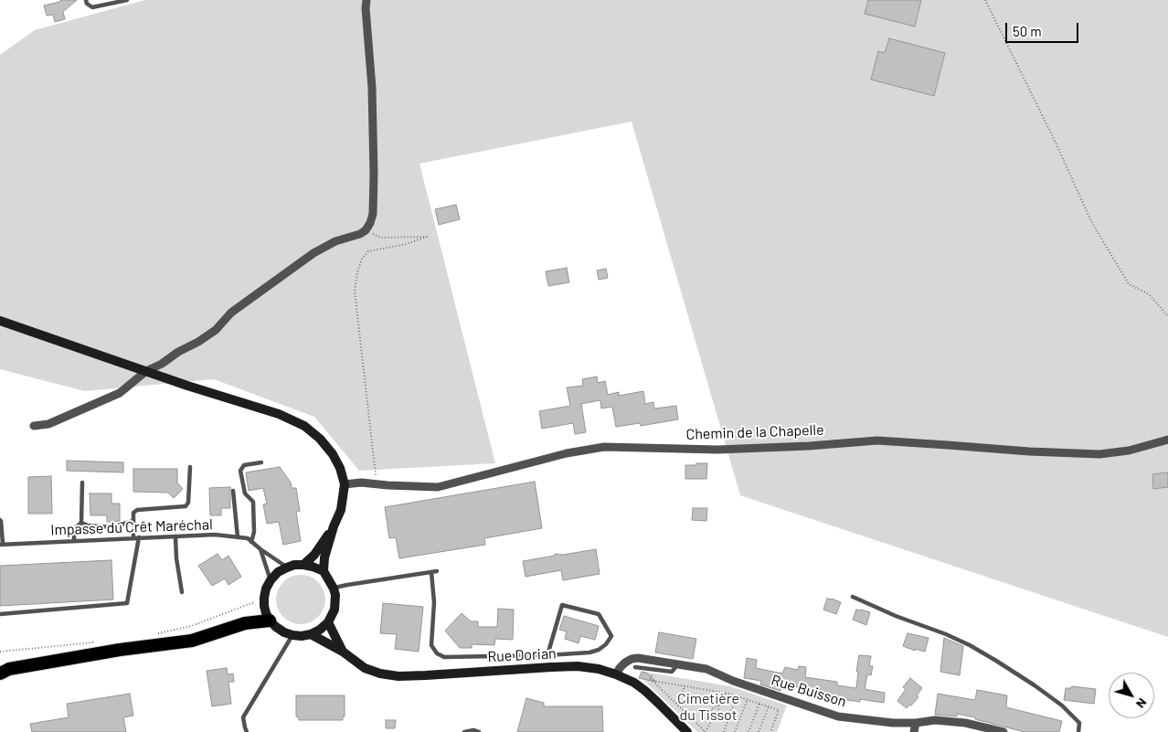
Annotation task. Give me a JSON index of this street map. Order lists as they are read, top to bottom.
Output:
{
  "streets": {
    "main road": ["Rue Dorian"],
    "street": ["Chemin de la Chapelle", "Rue Buisson"],
    "lane": ["Impasse du Crêt Maréchal"]
  },
  "crossings": [
    ["Impasse du Crêt Maréchal", "Rue Dorian"],
    ["Rue Dorian", "Rue Buisson"]
  ],
  "parks": ["Cimetière du Tissot"],
  "scale_bar": "50 m",
  "north": "bottom right"
}
